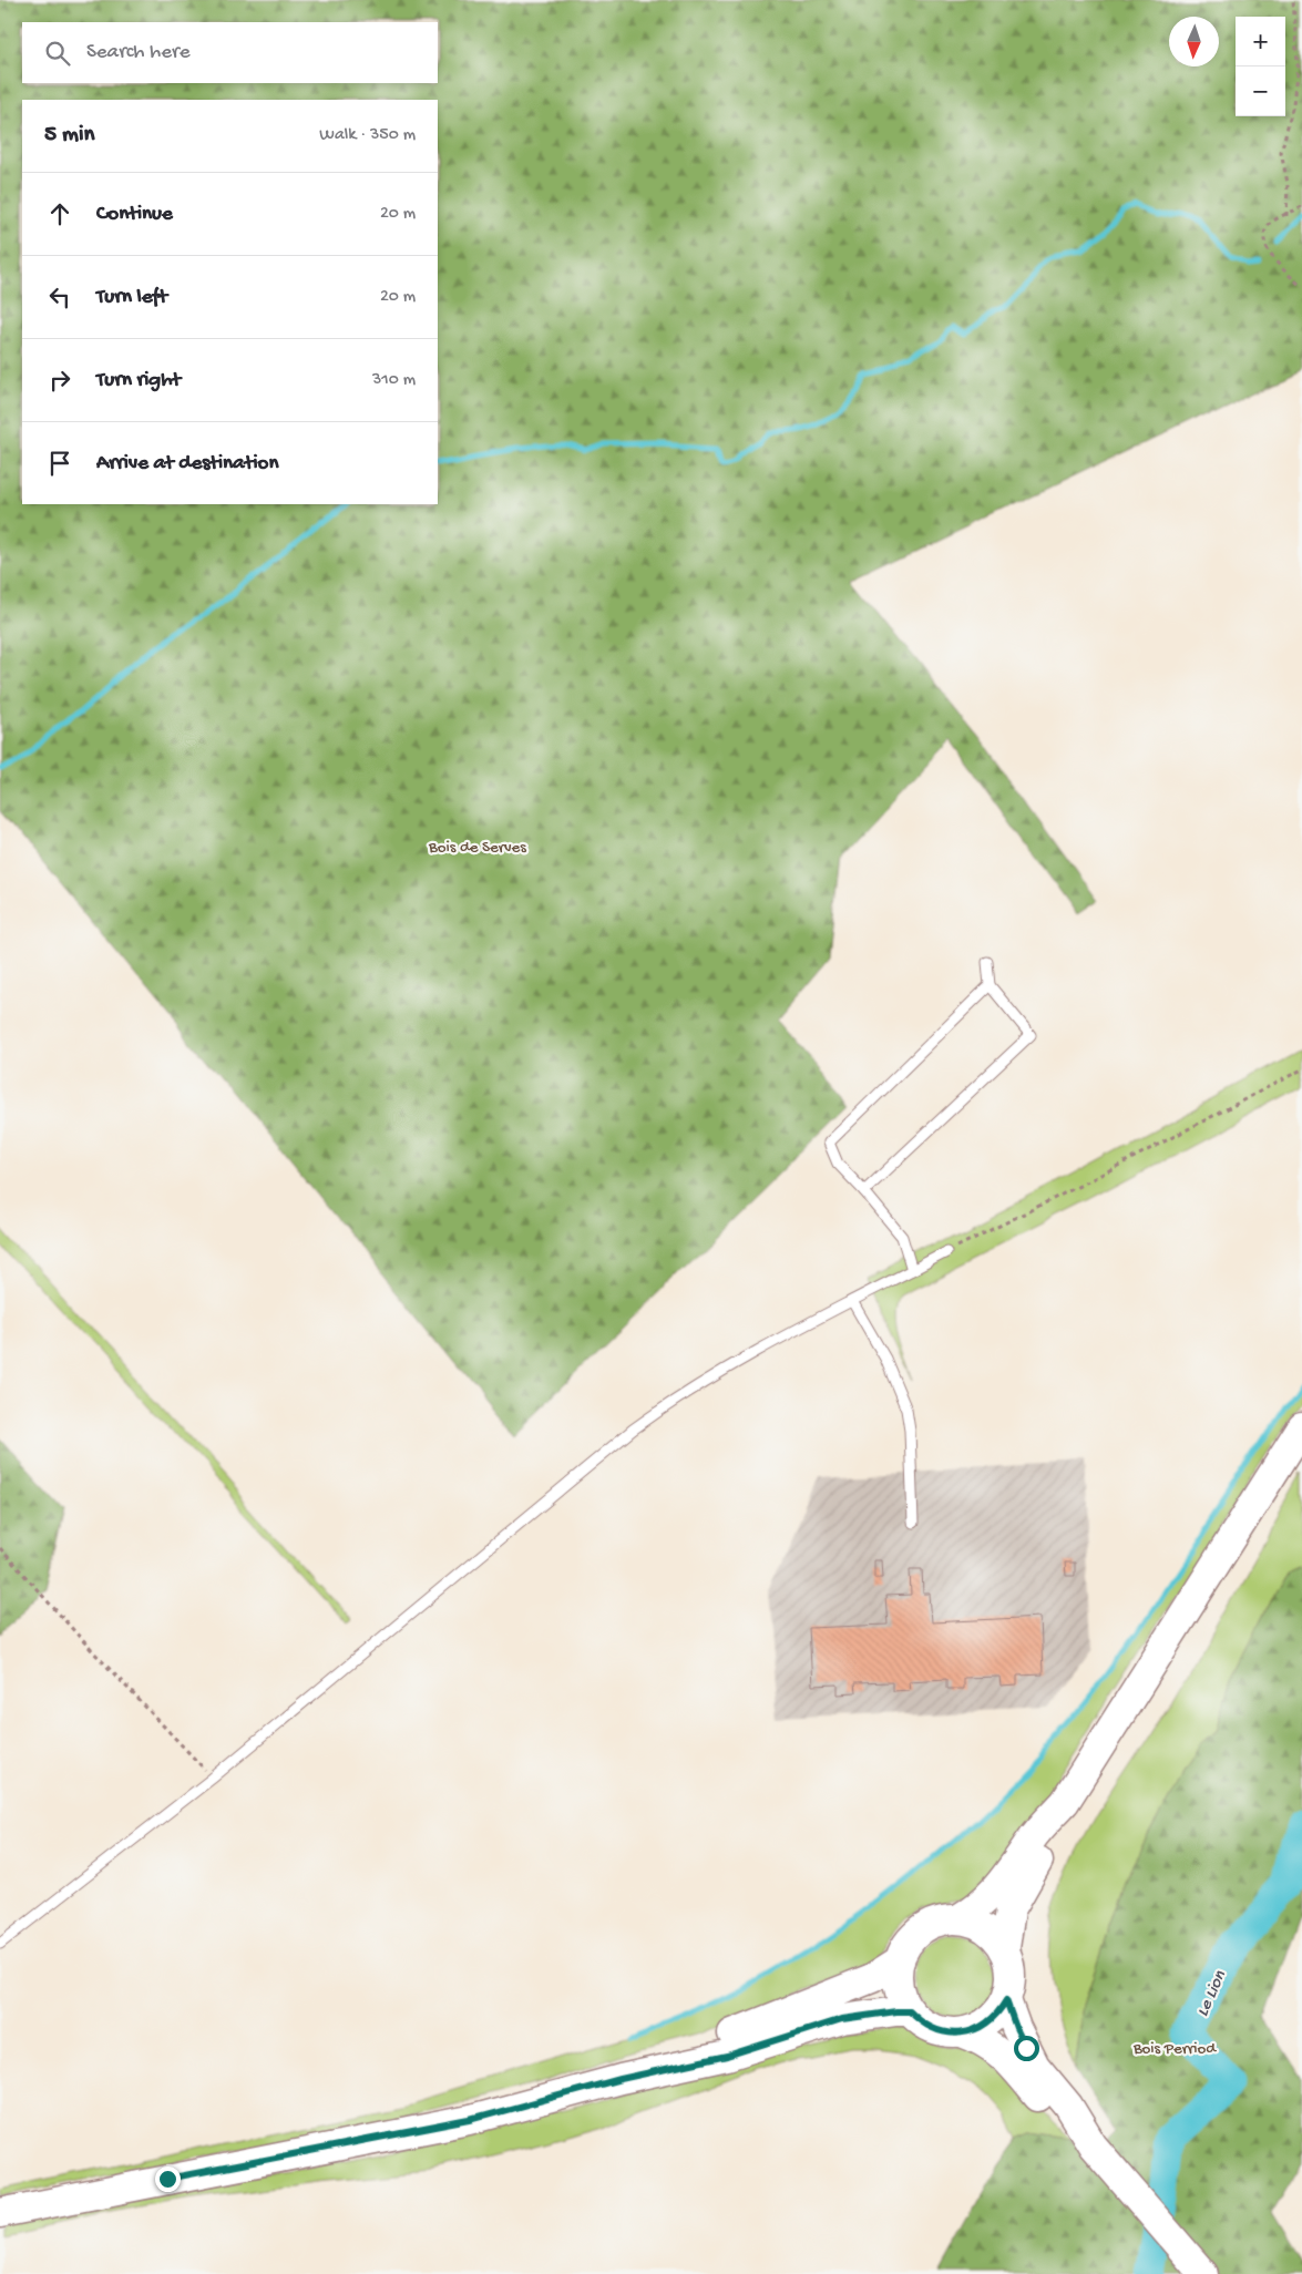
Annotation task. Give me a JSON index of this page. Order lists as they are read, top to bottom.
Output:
{
  "water": ["Le Lion"],
  "parks": ["Bois de Serves", "Bois Perriod"],
  "north": "bottom",
  "page": {
    "map_buttons": ["+", "−"],
    "search": "Search here",
    "heading": ["5 min", "Walk · 350 m"],
    "list": [
      ["Continue", "20 m"],
      ["Turn left", "20 m"],
      ["Turn right", "310 m"],
      "Arrive at destination"
    ]
  }
}
